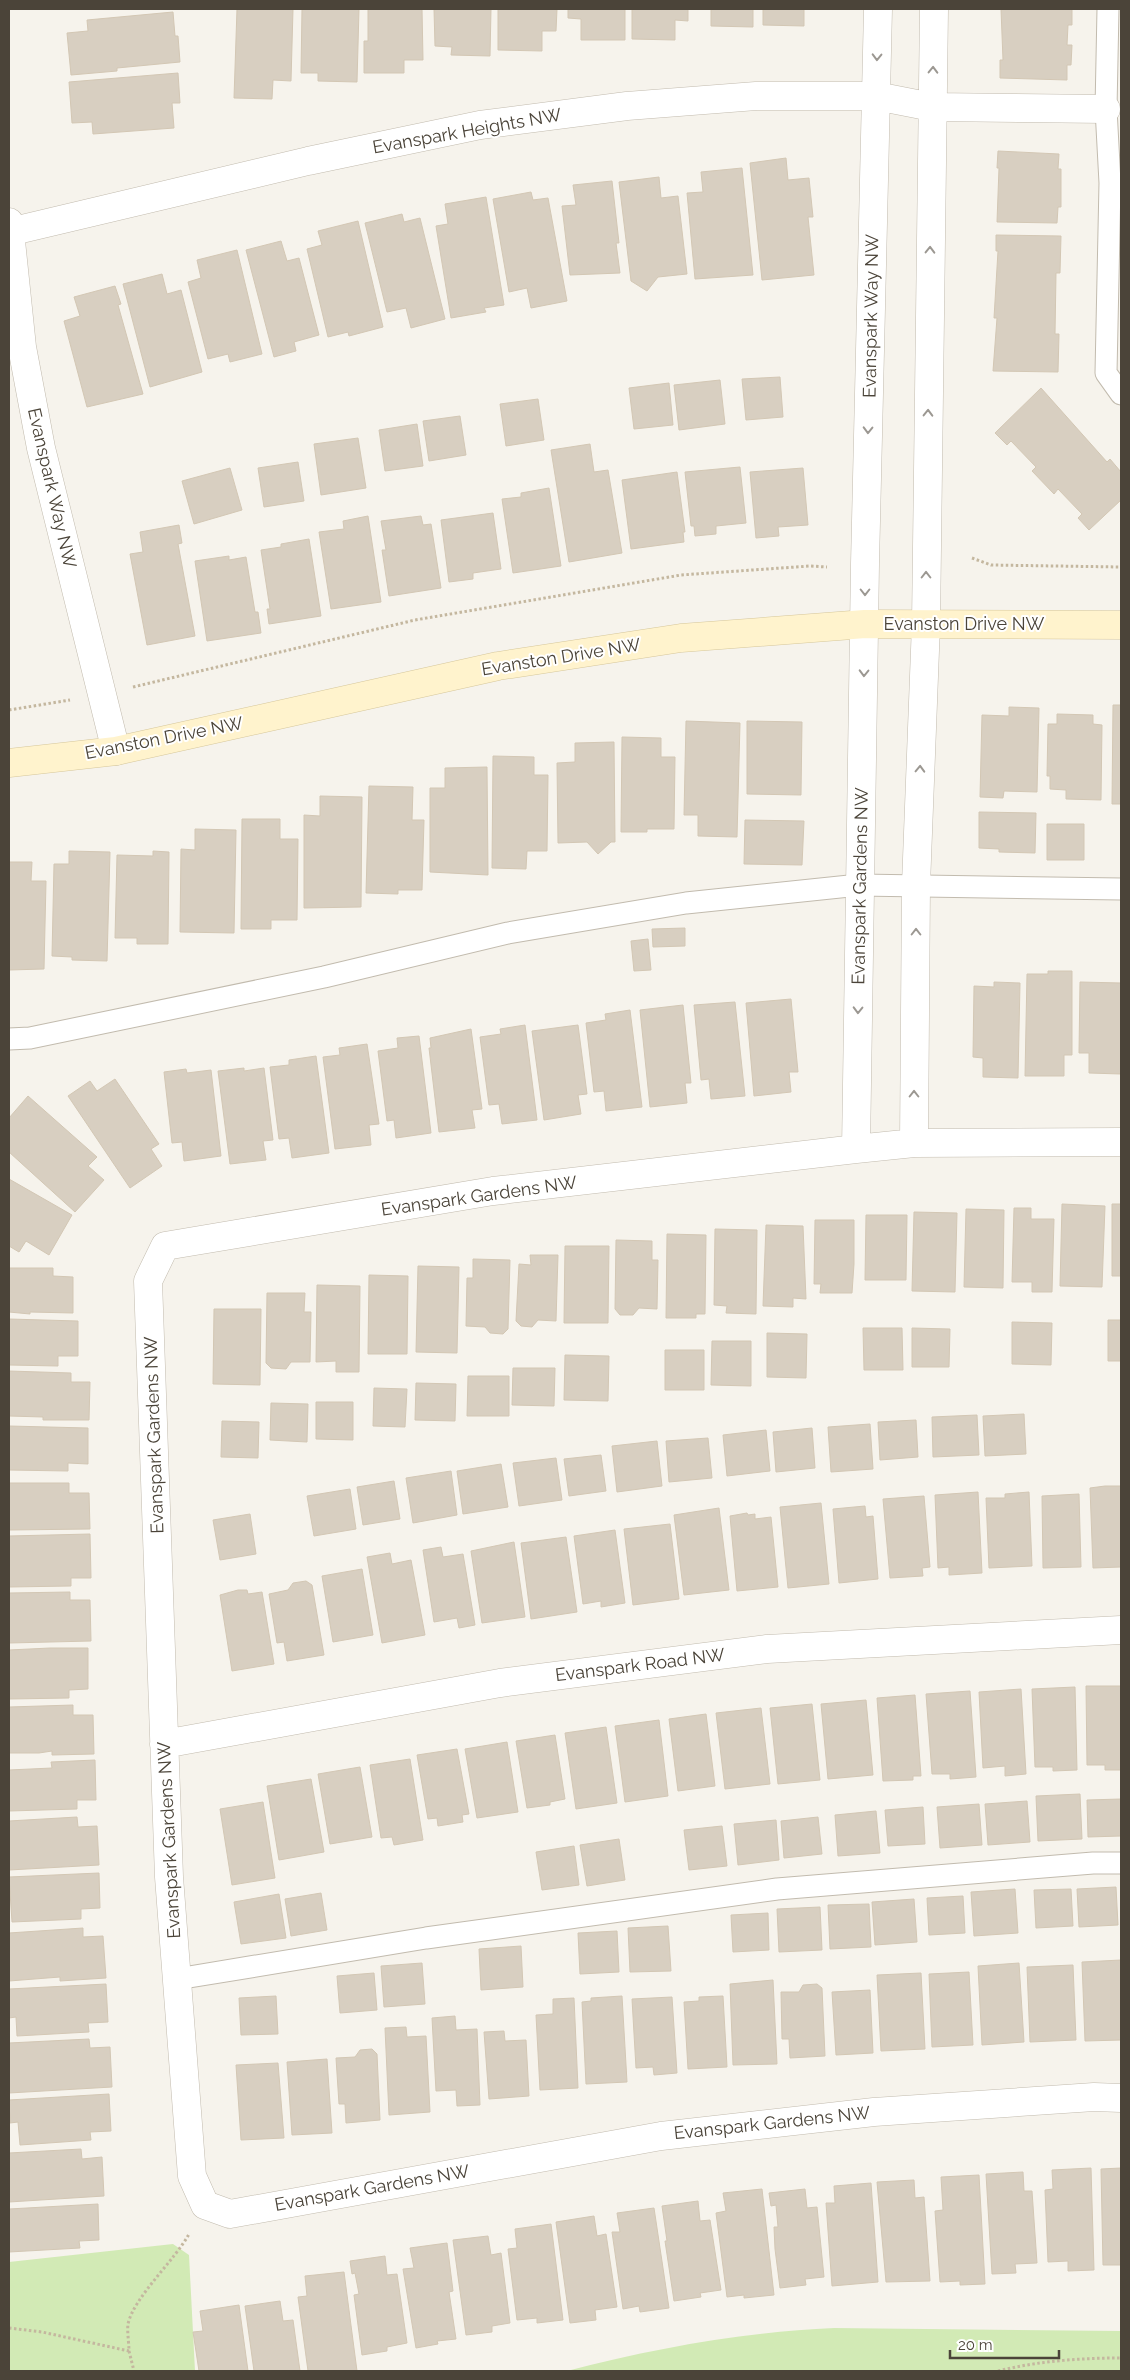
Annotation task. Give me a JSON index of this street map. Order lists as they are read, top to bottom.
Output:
{
  "streets": {
    "street": [
      "Evanspark Heights NW",
      "Evanspark Way NW",
      "Evanston Drive NW",
      "Evanspark Gardens NW",
      "Evanspark Road NW"
    ]
  },
  "crossings": [
    ["Evanspark Heights NW", "Evanspark Way NW"],
    ["Evanspark Way NW", "Evanston Drive NW"],
    ["Evanspark Way NW", "Evanspark Gardens NW"],
    ["Evanston Drive NW", "Evanspark Gardens NW"],
    ["Evanspark Gardens NW", "Evanspark Road NW"]
  ],
  "scale_bar": "20 m"
}
